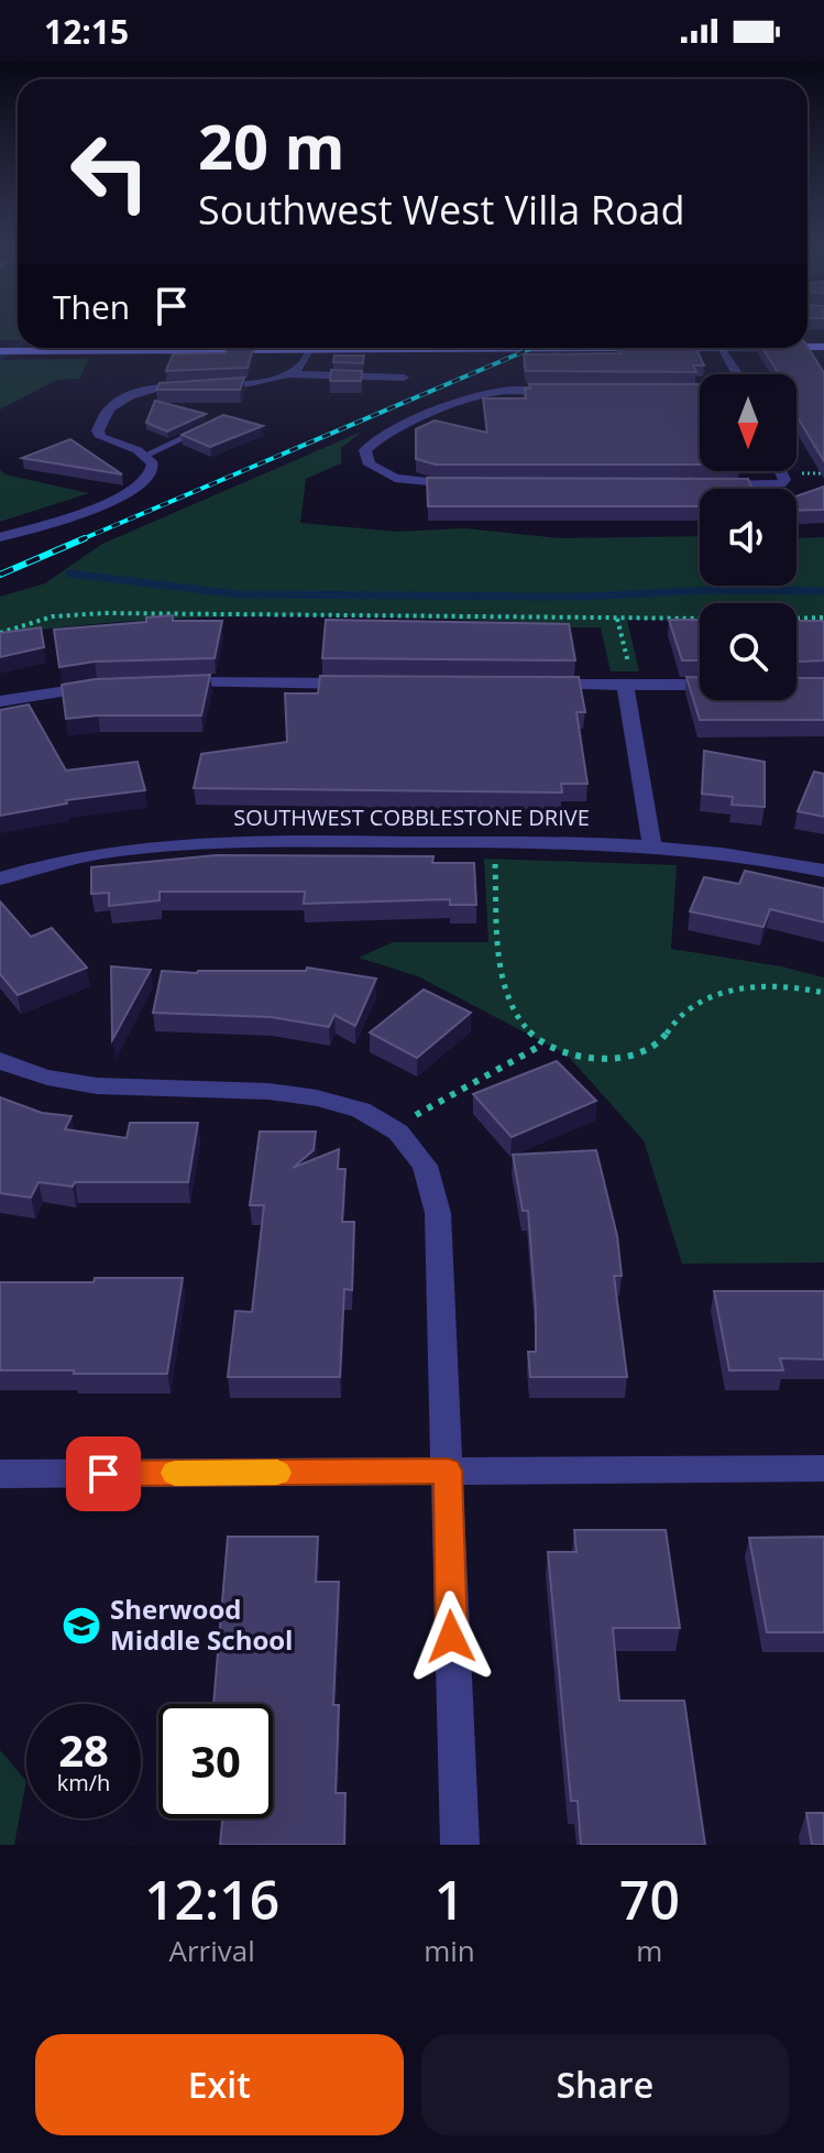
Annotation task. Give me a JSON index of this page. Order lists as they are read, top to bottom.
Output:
{
  "streets": {
    "street": ["SOUTHWEST COBBLESTONE DRIVE"]
  },
  "places": {
    "school or university": ["Sherwood Middle School"]
  },
  "north": "bottom",
  "page": {
    "status": "12:15",
    "turn": ["20 m", "Southwest West Villa Road"],
    "then": "Then",
    "speed": "28 km/h",
    "limit": "30",
    "eta": [
      "12:16",
      "Arrival",
      "1",
      "min",
      "70",
      "m"
    ],
    "buttons": ["Exit", "Share"]
  }
}
